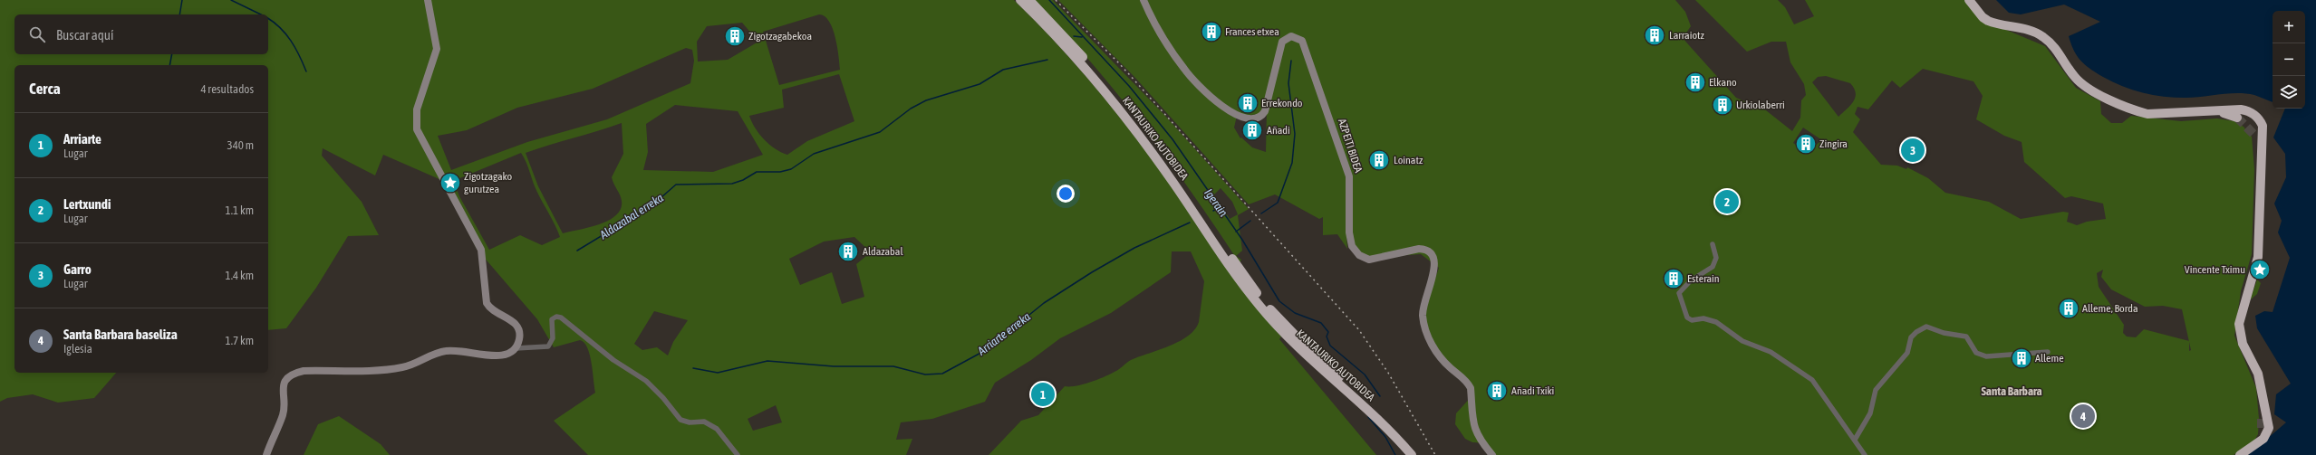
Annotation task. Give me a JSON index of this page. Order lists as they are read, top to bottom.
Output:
{
  "streets": {
    "highway": ["KANTAURIKO AUTOBIDEA"],
    "main road": ["AZPEITI BIDEA"]
  },
  "districts": ["Santa Barbara"],
  "water": ["Igerain", "Aldazabal erreka", "Arriarte erreka"],
  "places": {
    "building": [
      "Frances etxea",
      "Larraiotz",
      "Zigotzagabekoa",
      "Elkano",
      "Errekondo",
      "Urkiolaberri",
      "Añadi",
      "Zingira",
      "Loinatz",
      "Aldazabal",
      "Esterain",
      "Alleme, Borda",
      "Alleme",
      "Añadi Txiki"
    ],
    "place": ["Zigotzagako gurutzea", "Vincente Tximu"]
  },
  "page": {
    "map_buttons": ["+", "−"],
    "search": "Buscar aquí",
    "heading": ["Cerca", "4 resultados"],
    "list": [
      {
        "mark": "1",
        "name": "Arriarte",
        "note": "Lugar",
        "value": "340 m"
      },
      {
        "mark": "2",
        "name": "Lertxundi",
        "note": "Lugar",
        "value": "1.1 km"
      },
      {
        "mark": "3",
        "name": "Garro",
        "note": "Lugar",
        "value": "1.4 km"
      },
      {
        "mark": "4",
        "name": "Santa Barbara baseliza",
        "note": "Iglesia",
        "value": "1.7 km"
      }
    ],
    "pins": [
      "3",
      "2",
      "1",
      "4"
    ]
  }
}
